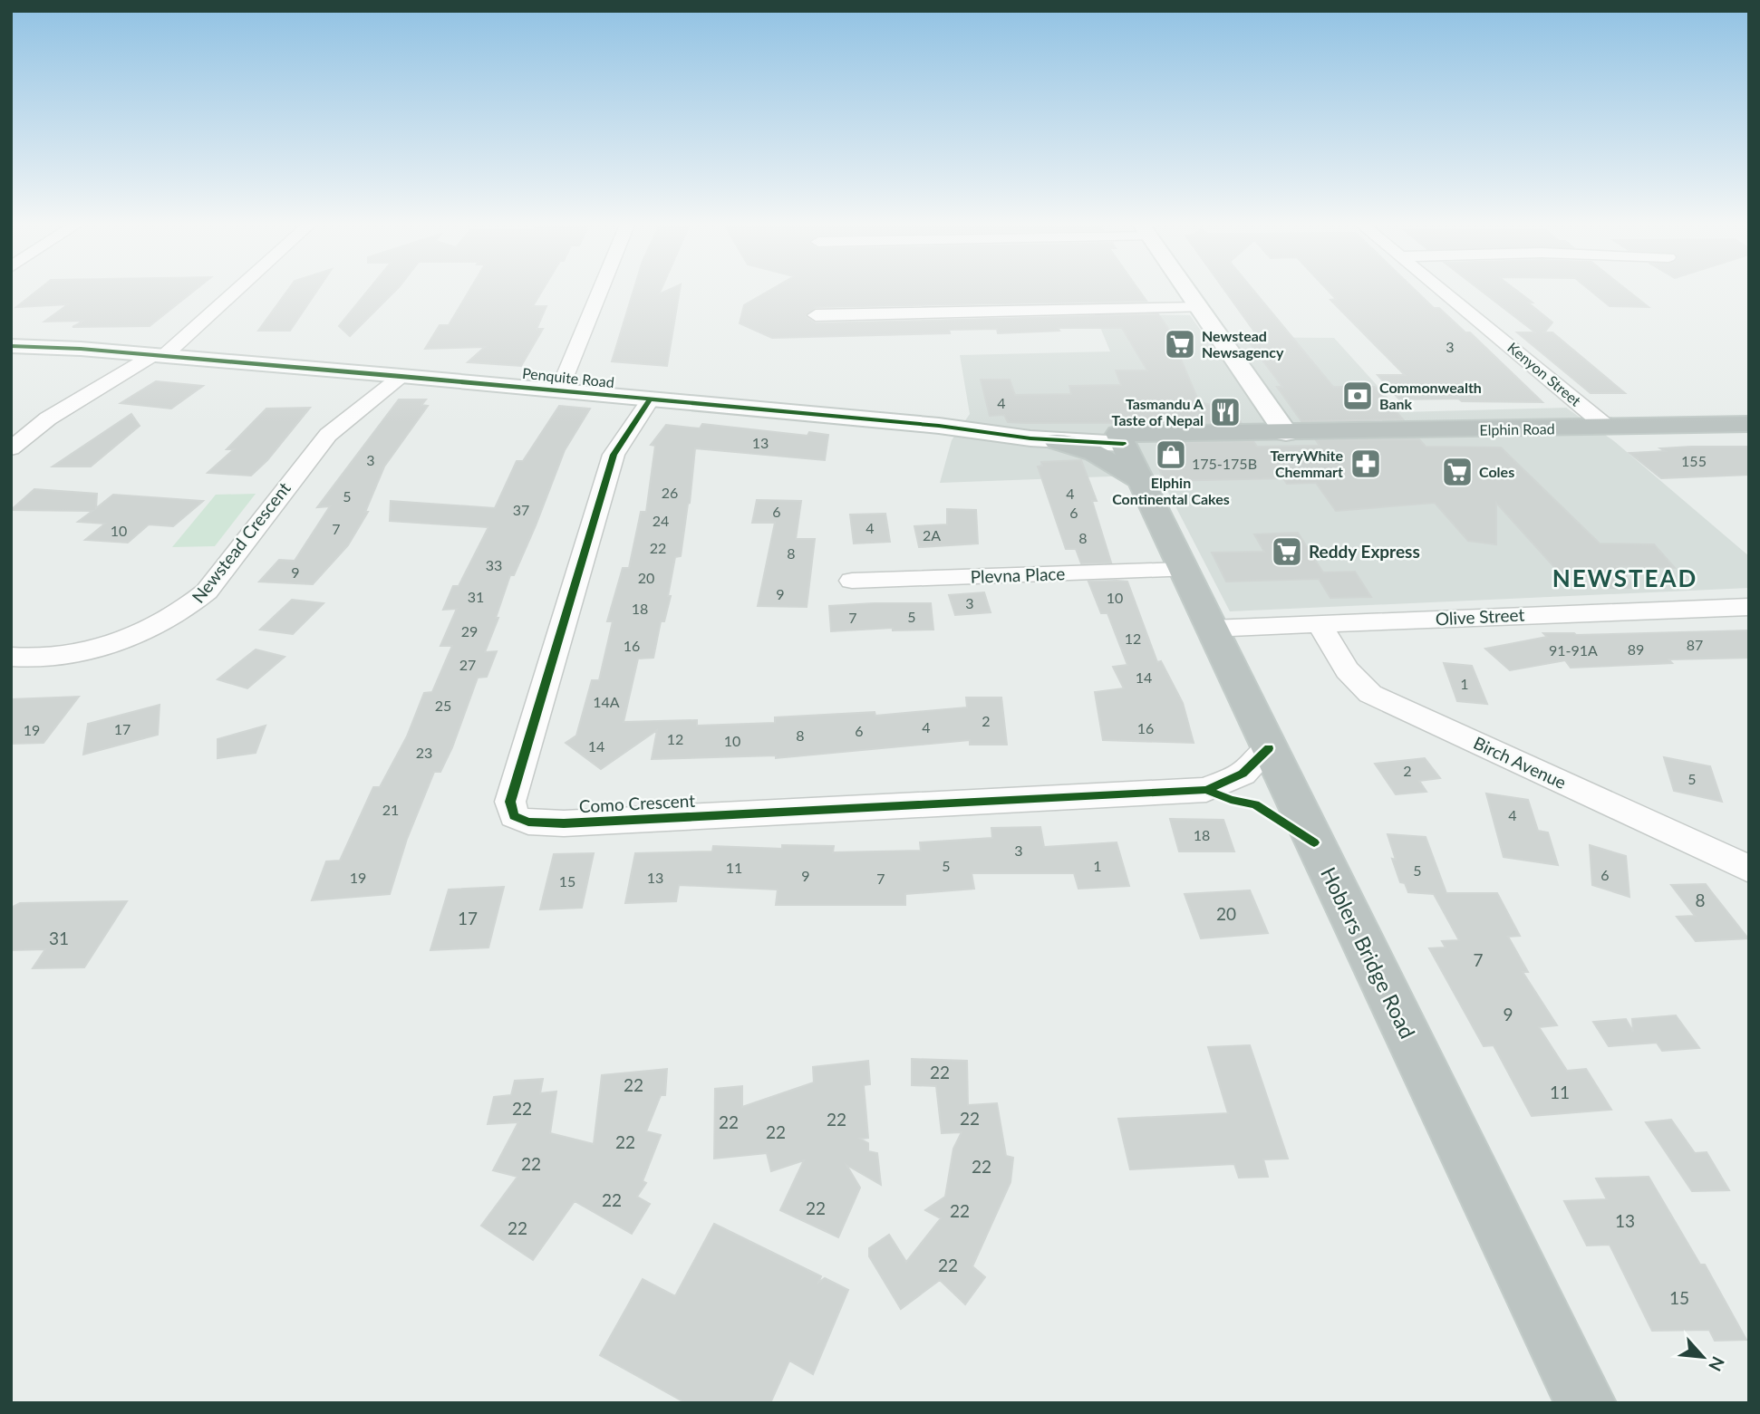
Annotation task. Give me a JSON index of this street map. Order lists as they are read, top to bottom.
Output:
{
  "streets": {
    "highway": ["Elphin Road", "Hoblers Bridge Road"],
    "street": [
      "Kenyon Street",
      "Penquite Road",
      "Newstead Crescent",
      "Plevna Place",
      "Olive Street",
      "Birch Avenue",
      "Como Crescent"
    ]
  },
  "crossings": [
    ["Kenyon Street", "Elphin Road"],
    ["Penquite Road", "Elphin Road"],
    ["Penquite Road", "Newstead Crescent"],
    ["Penquite Road", "Como Crescent"],
    ["Penquite Road", "Hoblers Bridge Road"],
    ["Elphin Road", "Hoblers Bridge Road"],
    ["Plevna Place", "Hoblers Bridge Road"],
    ["Olive Street", "Birch Avenue"],
    ["Olive Street", "Hoblers Bridge Road"],
    ["Como Crescent", "Hoblers Bridge Road"]
  ],
  "districts": ["NEWSTEAD"],
  "places": {
    "supermarket": ["Newstead Newsagency", "Coles", "Reddy Express"],
    "bank": ["Commonwealth Bank"],
    "restaurant": ["Tasmandu A Taste of Nepal"],
    "shop": ["Elphin Continental Cakes"],
    "pharmacy": ["TerryWhite Chemmart"]
  },
  "house_numbers": [
    "3",
    "4",
    "13",
    "3",
    "155",
    "175-175B",
    "26",
    "4",
    "5",
    "37",
    "6",
    "6",
    "24",
    "4",
    "7",
    "10",
    "2A",
    "8",
    "22",
    "8",
    "33",
    "9",
    "20",
    "9",
    "31",
    "10",
    "3",
    "18",
    "5",
    "7",
    "29",
    "12",
    "87",
    "16",
    "89",
    "91-91A",
    "27",
    "14",
    "1",
    "14A",
    "25",
    "2",
    "4",
    "16",
    "17",
    "19",
    "6",
    "8",
    "12",
    "10",
    "14",
    "23",
    "2",
    "5",
    "21",
    "4",
    "18",
    "3",
    "5",
    "1",
    "11",
    "5",
    "6",
    "9",
    "19",
    "13",
    "7",
    "15",
    "8",
    "20",
    "17",
    "31",
    "7",
    "9",
    "22",
    "22",
    "11",
    "22",
    "22",
    "22",
    "22",
    "22",
    "22",
    "22",
    "22",
    "22",
    "22",
    "22",
    "13",
    "22",
    "22",
    "15"
  ],
  "north": "bottom right"
}
